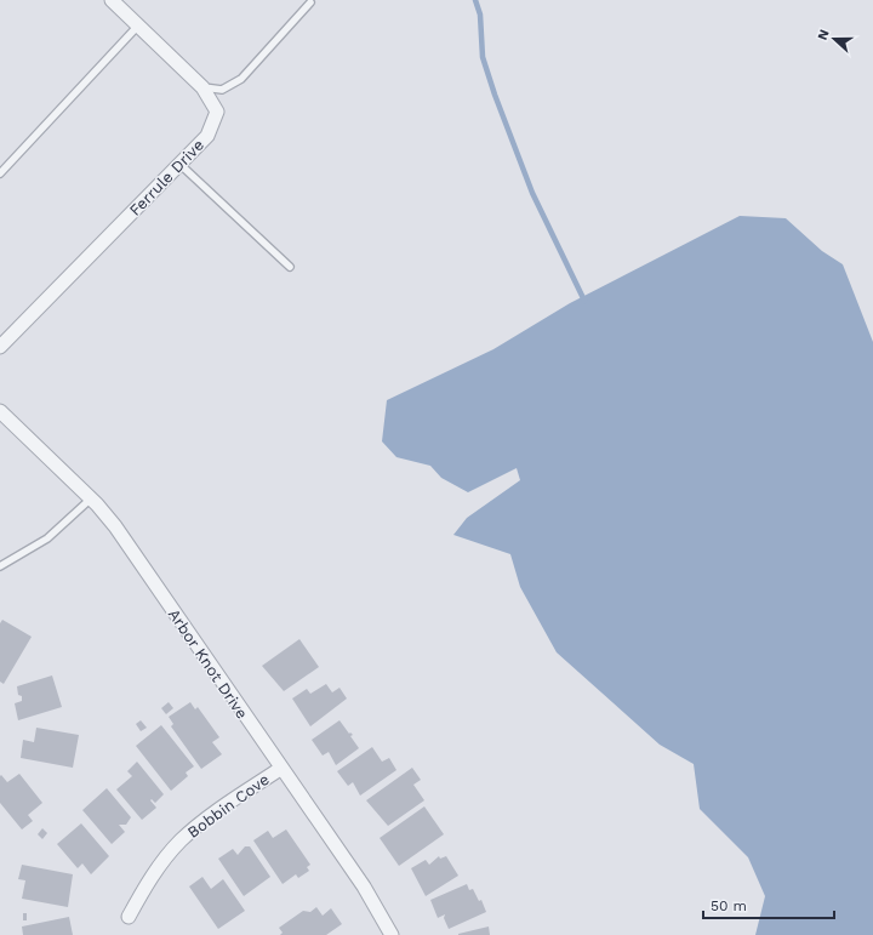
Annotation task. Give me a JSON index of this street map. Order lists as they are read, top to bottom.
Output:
{
  "streets": {
    "street": ["Ferrule Drive", "Arbor Knot Drive", "Bobbin Cove"]
  },
  "crossings": [
    ["Arbor Knot Drive", "Bobbin Cove"]
  ],
  "scale_bar": "50 m",
  "north": "left"
}
